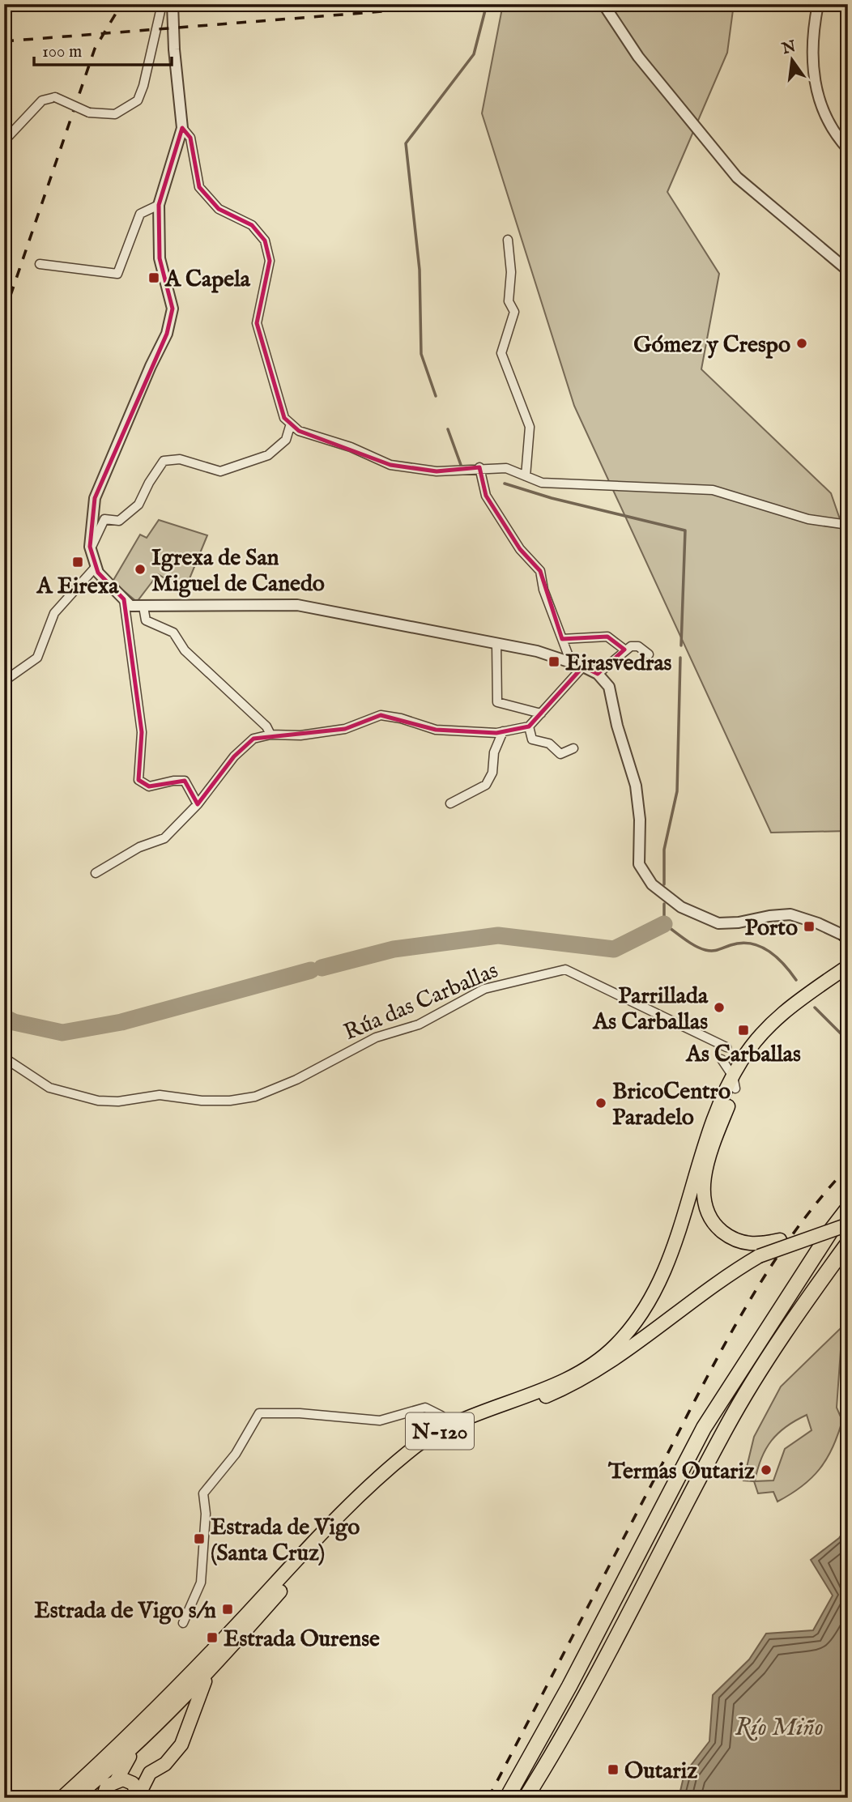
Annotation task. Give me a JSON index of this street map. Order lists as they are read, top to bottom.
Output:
{
  "streets": {
    "highway": ["N-120"],
    "street": ["Rúa das Carballas"]
  },
  "water": ["Río Miño"],
  "places": {
    "transit": [
      "A Capela",
      "A Eirexa",
      "Eirasvedras",
      "Porto",
      "As Carballas",
      "Estrada de Vigo (Santa Cruz)",
      "Estrada de Vigo s/n",
      "Estrada Ourense",
      "Outariz"
    ],
    "other": [
      "Gómez y Crespo",
      "Igrexa de San Miguel de Canedo",
      "Parrillada As Carballas",
      "BricoCentro Paradelo",
      "Termas Outariz"
    ]
  },
  "scale_bar": "100 m",
  "north": "top"
}
